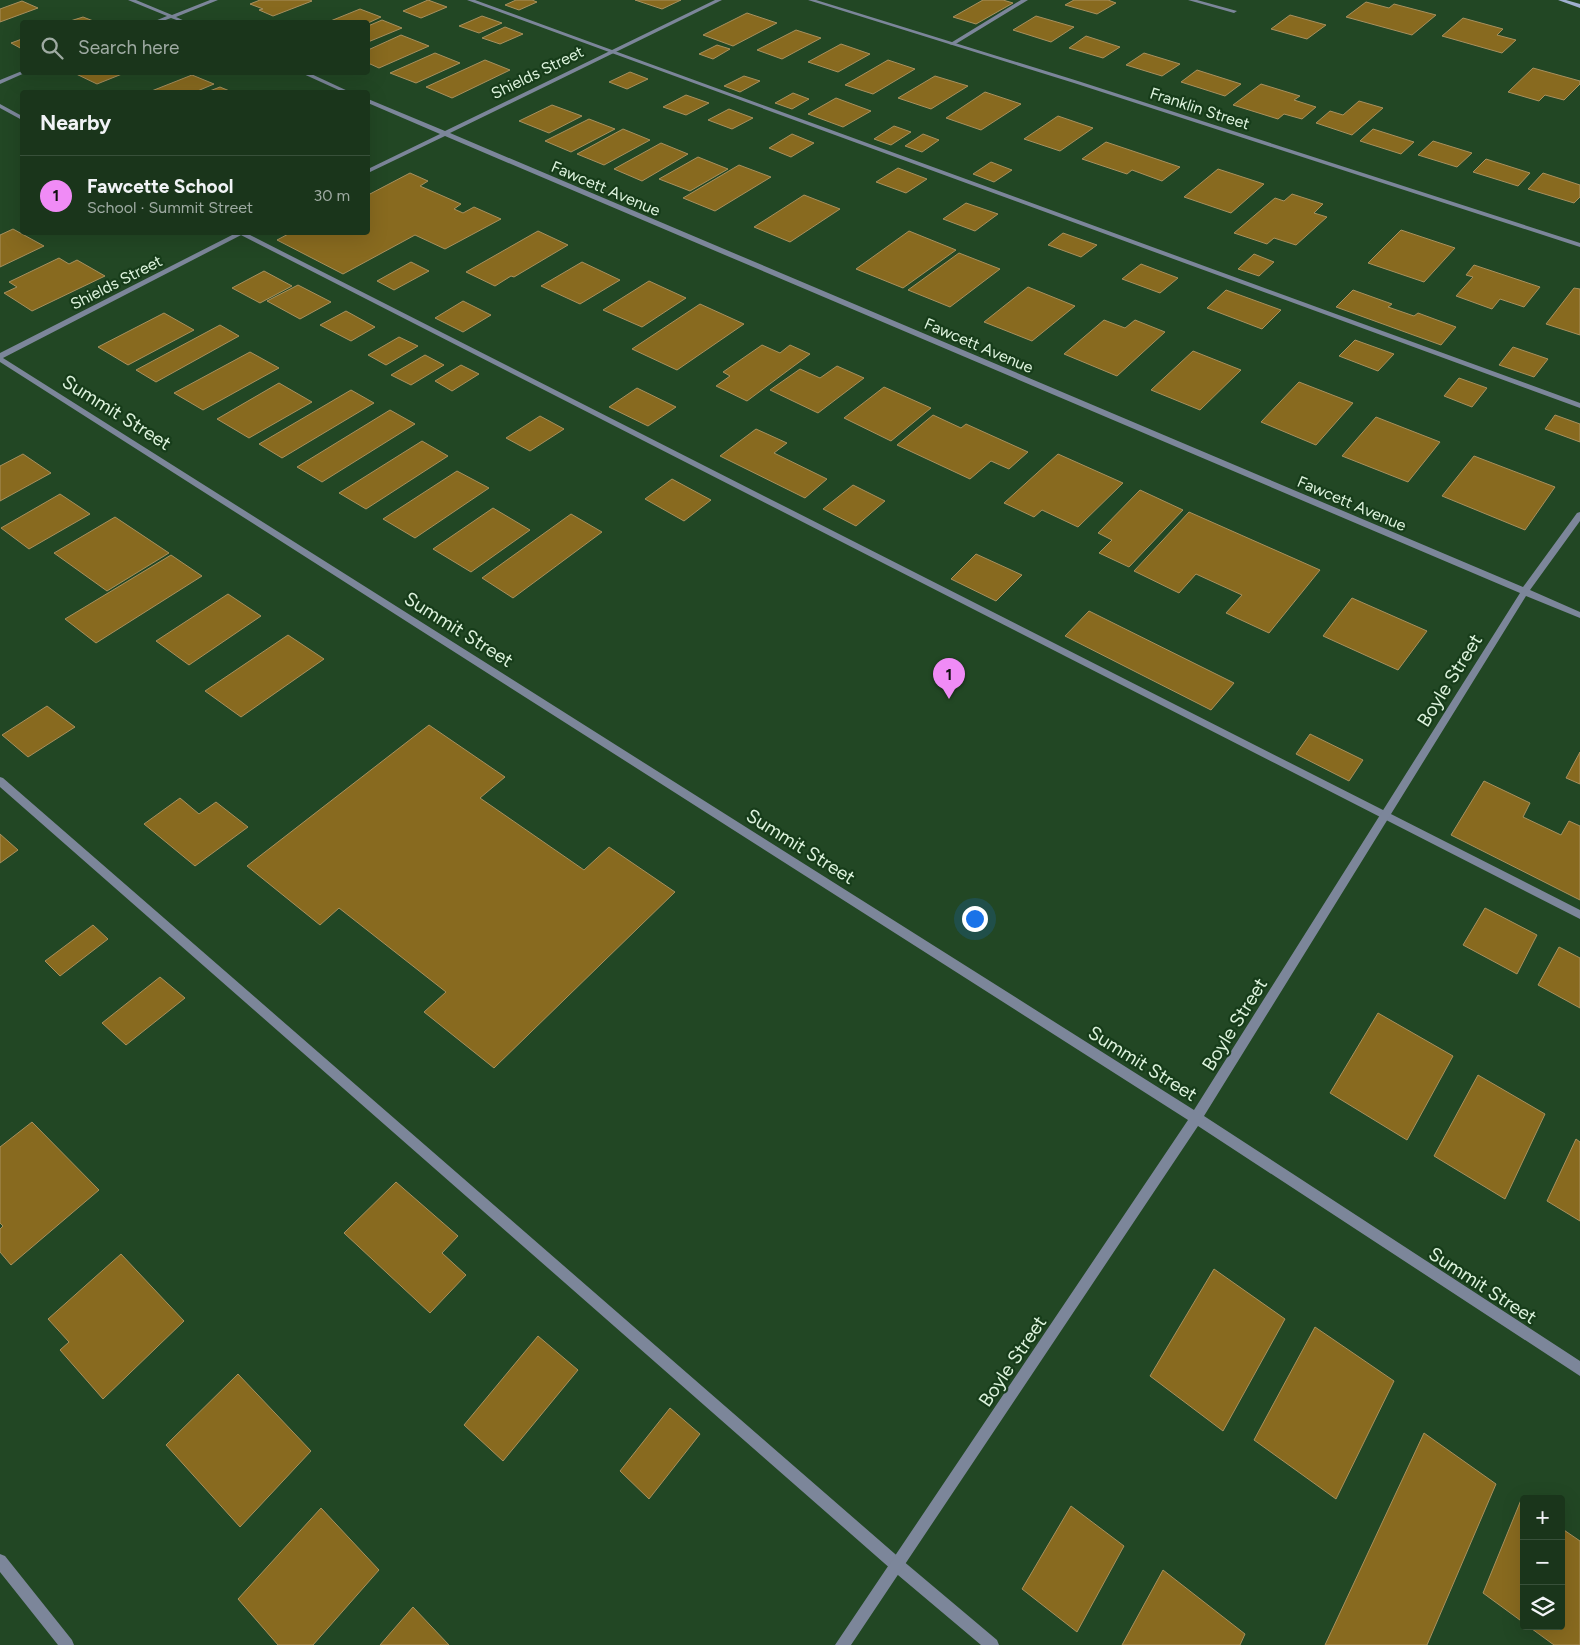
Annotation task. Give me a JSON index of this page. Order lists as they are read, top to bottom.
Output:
{
  "streets": {
    "street": [
      "Shields Street",
      "Franklin Street",
      "Fawcett Avenue",
      "Summit Street",
      "Boyle Street"
    ]
  },
  "crossings": [
    ["Shields Street", "Fawcett Avenue"],
    ["Shields Street", "Summit Street"],
    ["Fawcett Avenue", "Boyle Street"],
    ["Summit Street", "Boyle Street"]
  ],
  "page": {
    "search": "Search here",
    "heading": "Nearby",
    "list": [
      {
        "mark": "1",
        "name": "Fawcette School",
        "note": "School · Summit Street",
        "value": "30 m"
      }
    ],
    "pins": "1",
    "map_buttons": ["+", "−"]
  }
}
